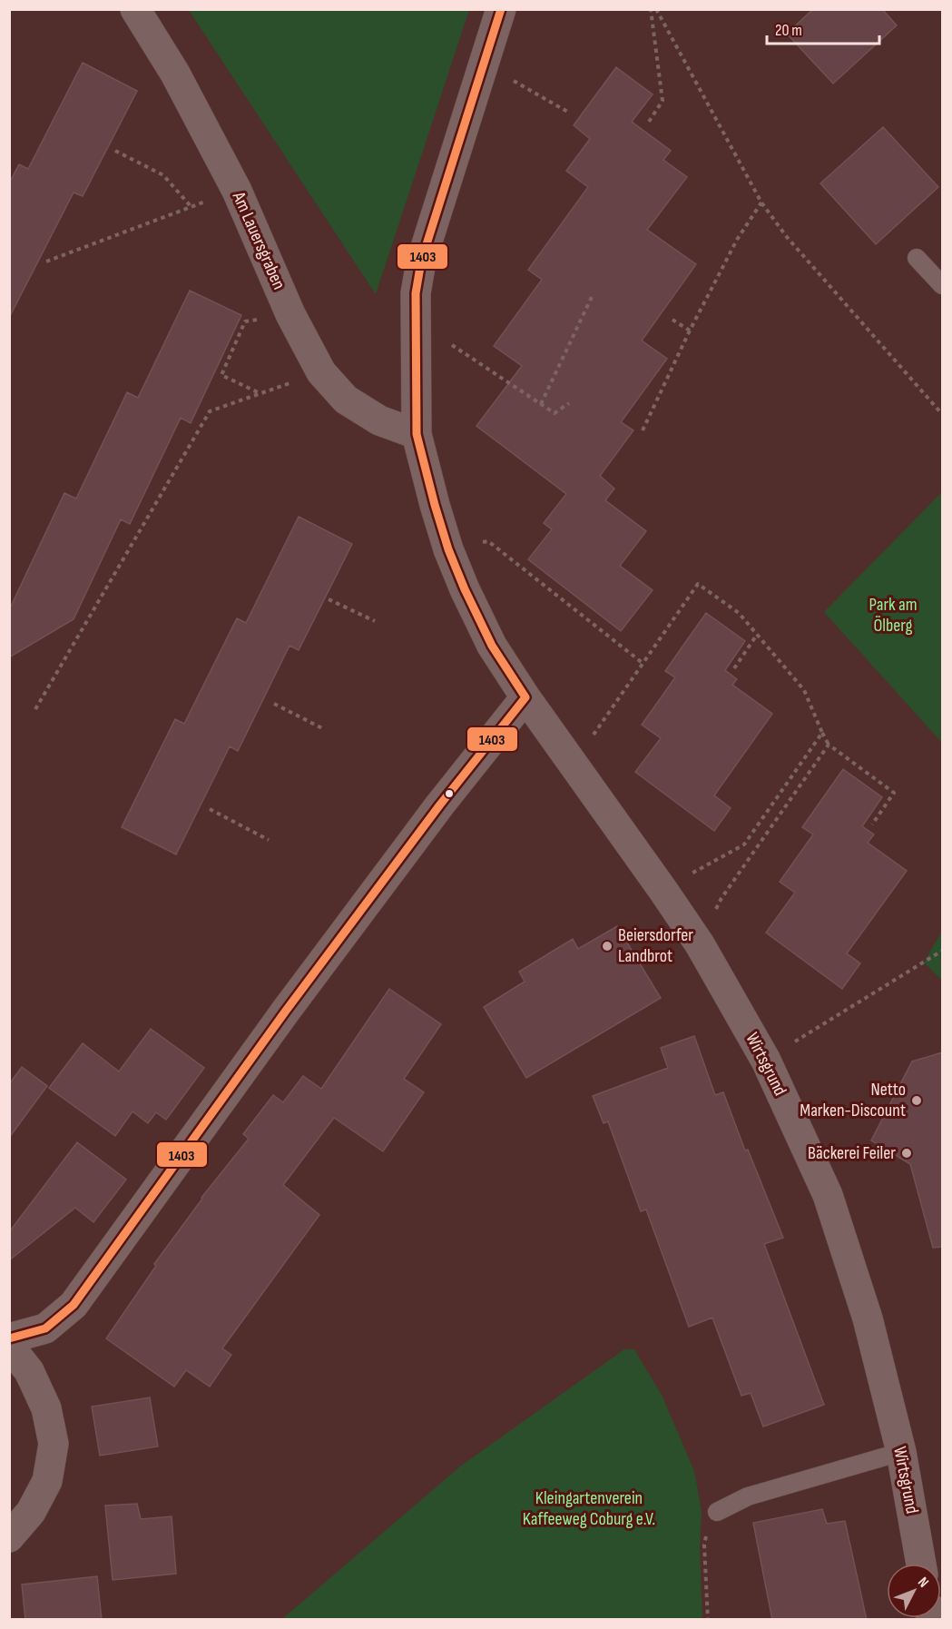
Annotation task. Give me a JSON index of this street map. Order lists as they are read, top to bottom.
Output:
{
  "streets": {
    "street": ["Am Lauersgraben", "Wirtsgrund"]
  },
  "parks": ["Park am Ölberg", "Kleingartenverein Kaffeeweg Coburg e.V."],
  "places": ["Beiersdorfer Landbrot", "Netto Marken-Discount", "Bäckerei Feiler"],
  "lines": ["transit line 1403"],
  "scale_bar": "20 m",
  "north": "top right"
}
